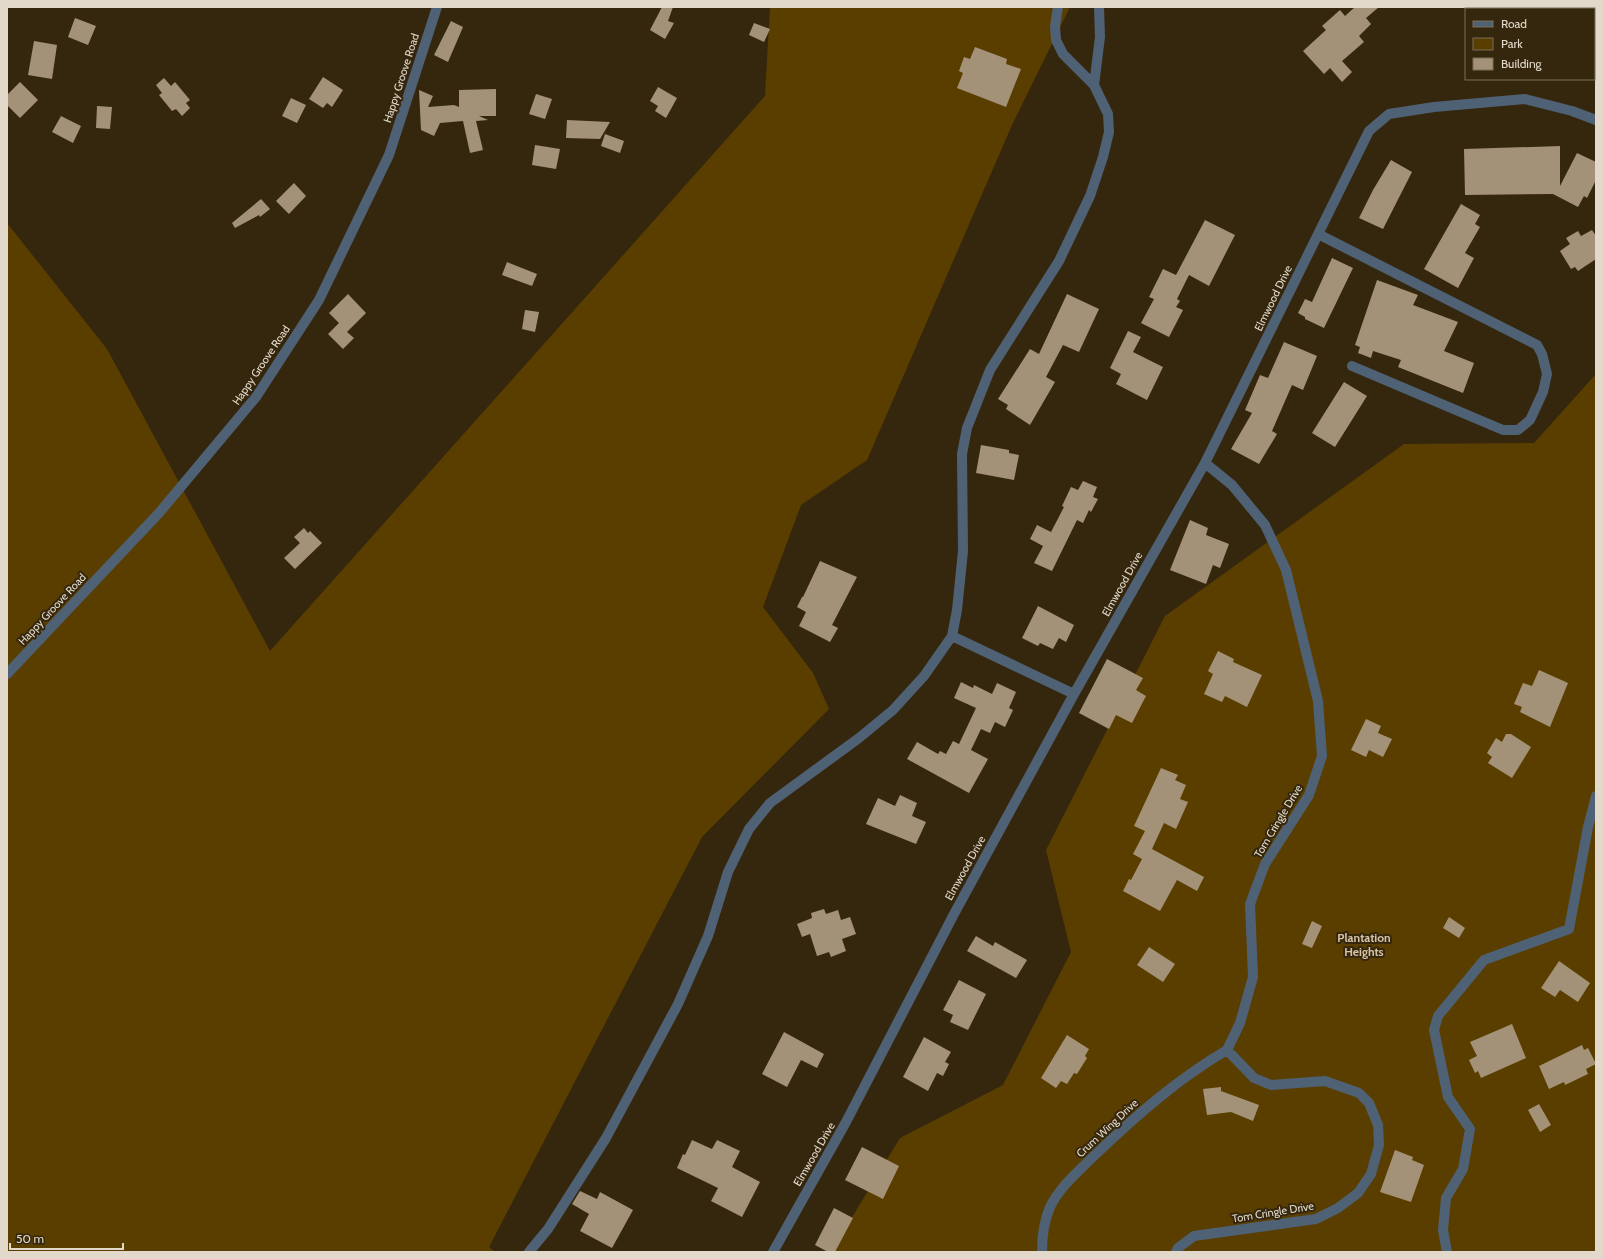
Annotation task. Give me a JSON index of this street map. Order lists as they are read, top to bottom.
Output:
{
  "streets": {
    "street": [
      "Happy Groove Road",
      "Elmwood Drive",
      "Tom Cringle Drive",
      "Crum Wing Drive"
    ]
  },
  "crossings": [
    ["Elmwood Drive", "Tom Cringle Drive"],
    ["Tom Cringle Drive", "Crum Wing Drive"]
  ],
  "districts": ["Plantation Heights"],
  "legend": ["Road", "Park", "Building"],
  "scale_bar": "50 m"
}
